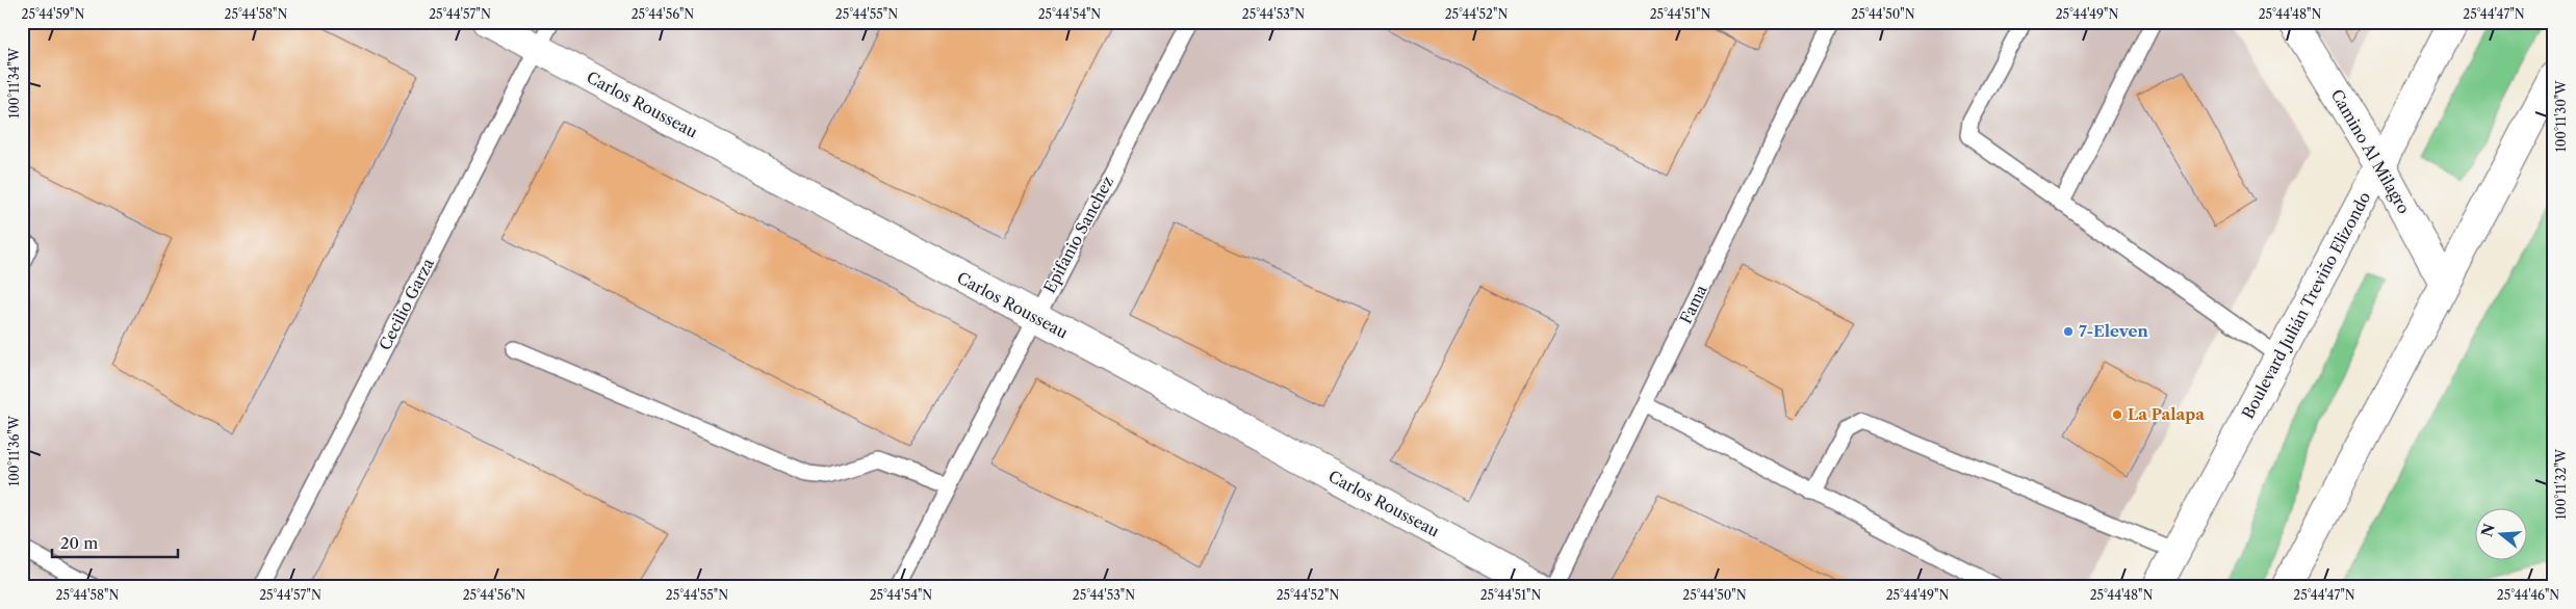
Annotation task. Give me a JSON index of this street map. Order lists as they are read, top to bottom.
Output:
{
  "streets": {
    "street": ["Carlos Rousseau", "Camino Al Milagro", "Boulevard Julián Treviño Elizondo"],
    "lane": ["Epifanio Sanchez", "Cecilio Garza", "Fama"]
  },
  "crossings": [
    ["Carlos Rousseau", "Epifanio Sanchez"],
    ["Carlos Rousseau", "Cecilio Garza"],
    ["Camino Al Milagro", "Boulevard Julián Treviño Elizondo"]
  ],
  "places": ["7-Eleven", "La Palapa"],
  "scale_bar": "20 m",
  "north": "left",
  "coordinates": [
    "25°44'59\"N",
    "25°44'58\"N",
    "25°44'57\"N",
    "25°44'56\"N",
    "25°44'55\"N",
    "25°44'54\"N",
    "25°44'53\"N",
    "25°44'52\"N",
    "25°44'51\"N",
    "25°44'50\"N",
    "25°44'49\"N",
    "25°44'48\"N",
    "25°44'47\"N",
    "100°11'34\"W",
    "100°11'30\"W",
    "100°11'36\"W",
    "100°11'32\"W",
    "25°44'46\"N"
  ]
}
